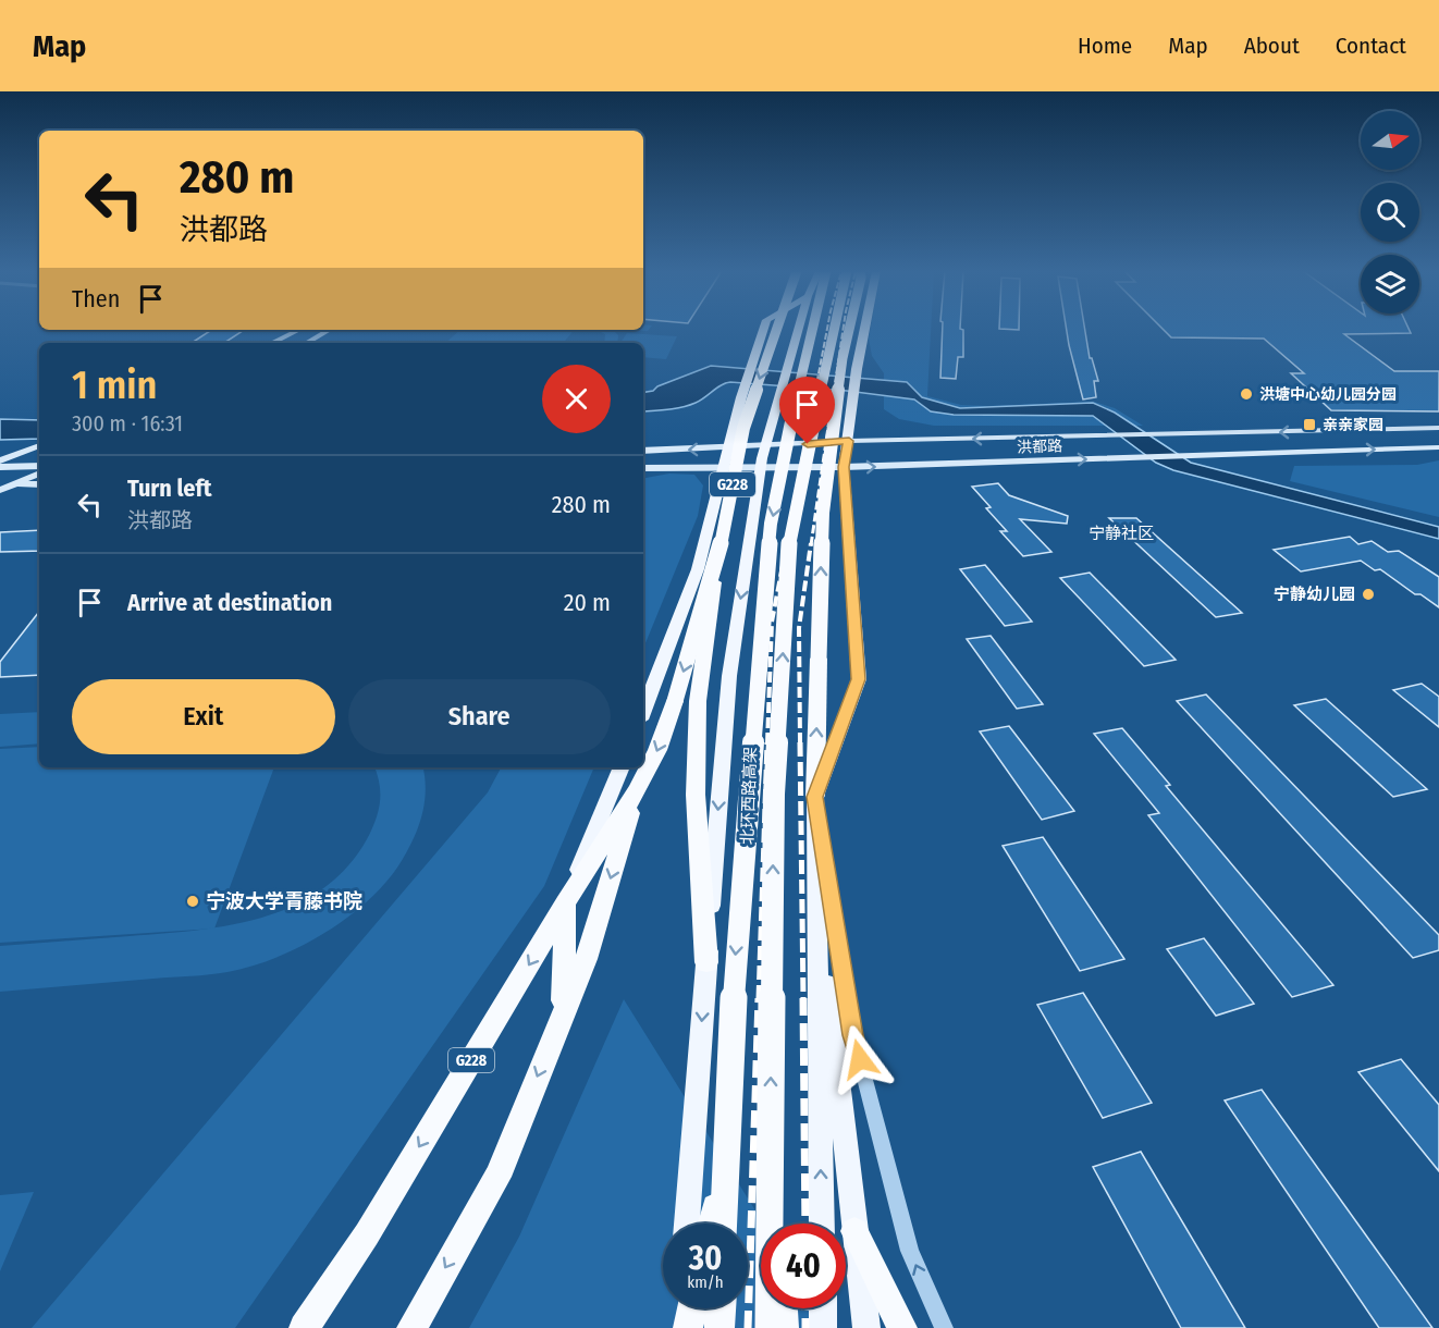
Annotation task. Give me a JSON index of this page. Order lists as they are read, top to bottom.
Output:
{
  "streets": {
    "highway": ["G228", "北环西路高架"],
    "main road": ["洪都路"]
  },
  "districts": ["宁静社区"],
  "places": {
    "other": ["洪塘中心幼儿园分园", "宁静幼儿园", "宁波大学青藤书院"],
    "transit": ["亲亲家园"]
  },
  "north": "right",
  "page": {
    "header": "Map",
    "nav": [
      "Home",
      "Map",
      "About",
      "Contact"
    ],
    "turn": ["280 m", "洪都路"],
    "then": "Then",
    "heading": ["1 min", "300 m · 16:31"],
    "list": [
      {
        "name": "Turn left",
        "note": "洪都路",
        "value": "280 m"
      },
      {
        "name": "Arrive at destination",
        "value": "20 m"
      }
    ],
    "buttons": ["Exit", "Share"],
    "speed": "30 km/h",
    "limit": "40"
  }
}
